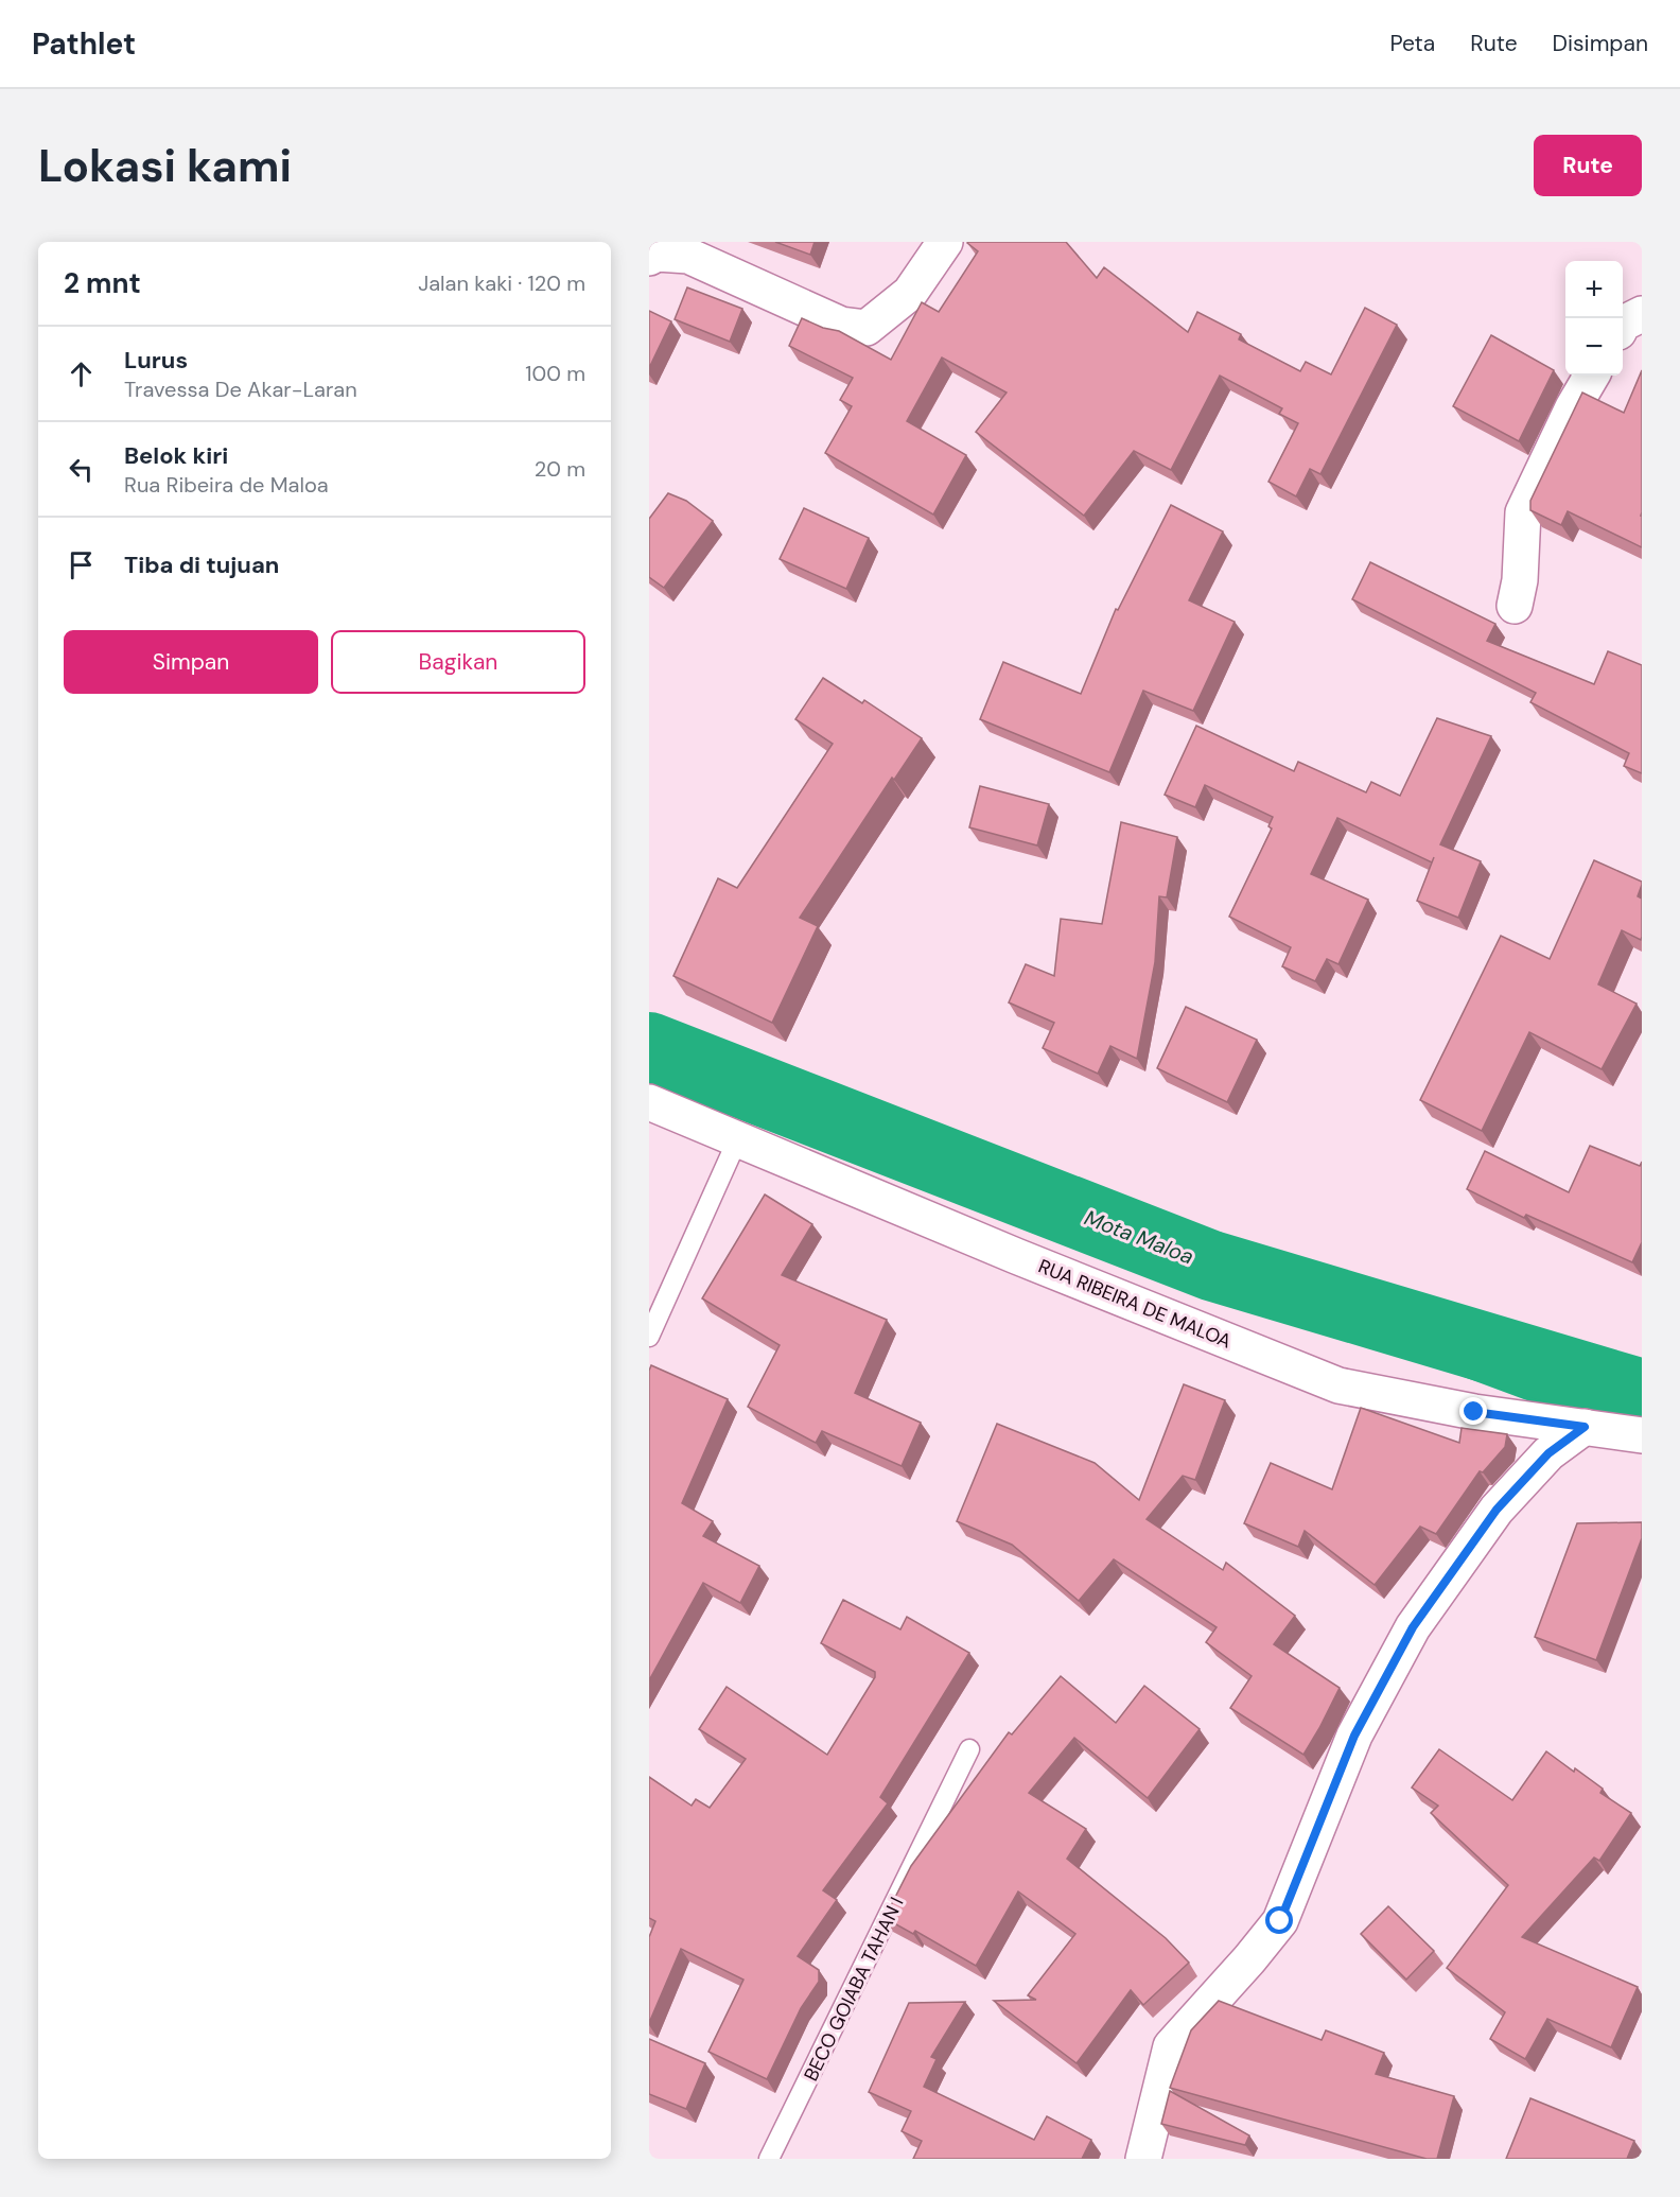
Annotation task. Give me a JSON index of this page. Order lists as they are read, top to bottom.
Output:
{
  "streets": {
    "street": ["RUA RIBEIRA DE MALOA"],
    "lane": ["BECO GOIABA TAHAN I"]
  },
  "water": ["Mota Maloa"],
  "page": {
    "header": "Pathlet",
    "nav": ["Peta", "Rute", "Disimpan"],
    "buttons": [
      "Rute",
      ["Simpan", "Bagikan"]
    ],
    "title": "Lokasi kami",
    "heading": ["2 mnt", "Jalan kaki · 120 m"],
    "map_buttons": ["+", "−"],
    "list": [
      ["Lurus", "Travessa De Akar-Laran", "100 m"],
      ["Belok kiri", "Rua Ribeira de Maloa", "20 m"],
      "Tiba di tujuan"
    ]
  }
}
